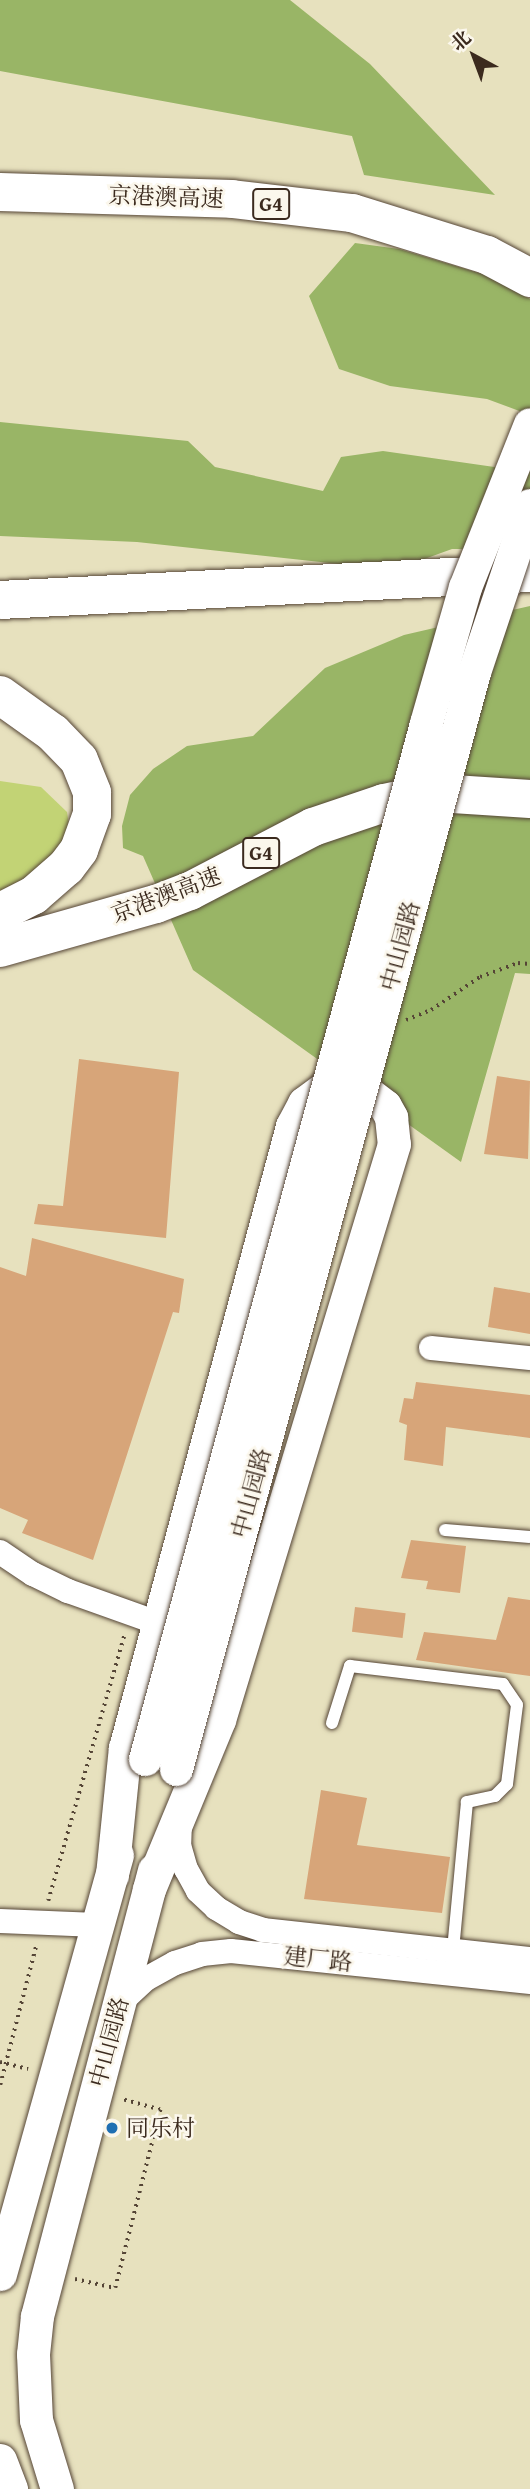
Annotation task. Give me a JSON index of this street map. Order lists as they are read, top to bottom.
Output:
{
  "streets": {
    "highway": ["京港澳高速", "G4"],
    "main road": ["中山园路"],
    "street": ["建厂路"]
  },
  "crossings": [
    ["中山园路", "建厂路"]
  ],
  "places": ["同乐村"],
  "north": "top left"
}
